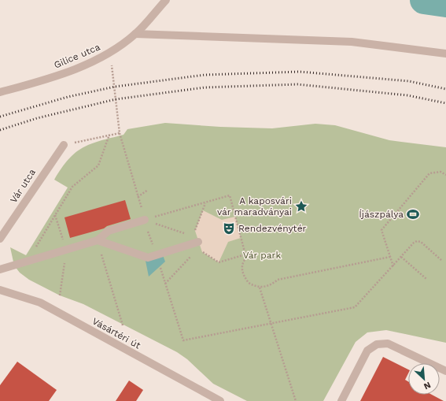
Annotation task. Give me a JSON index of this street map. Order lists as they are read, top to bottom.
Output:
{
  "streets": {
    "street": ["Gilice utca", "Vár utca", "Vásártéri út"]
  },
  "parks": ["Vár park"],
  "places": {
    "place": ["A kaposvári vár maradványai"],
    "sports": ["Íjászpálya"],
    "theatre": ["Rendezvénytér"]
  },
  "north": "bottom right"
}
